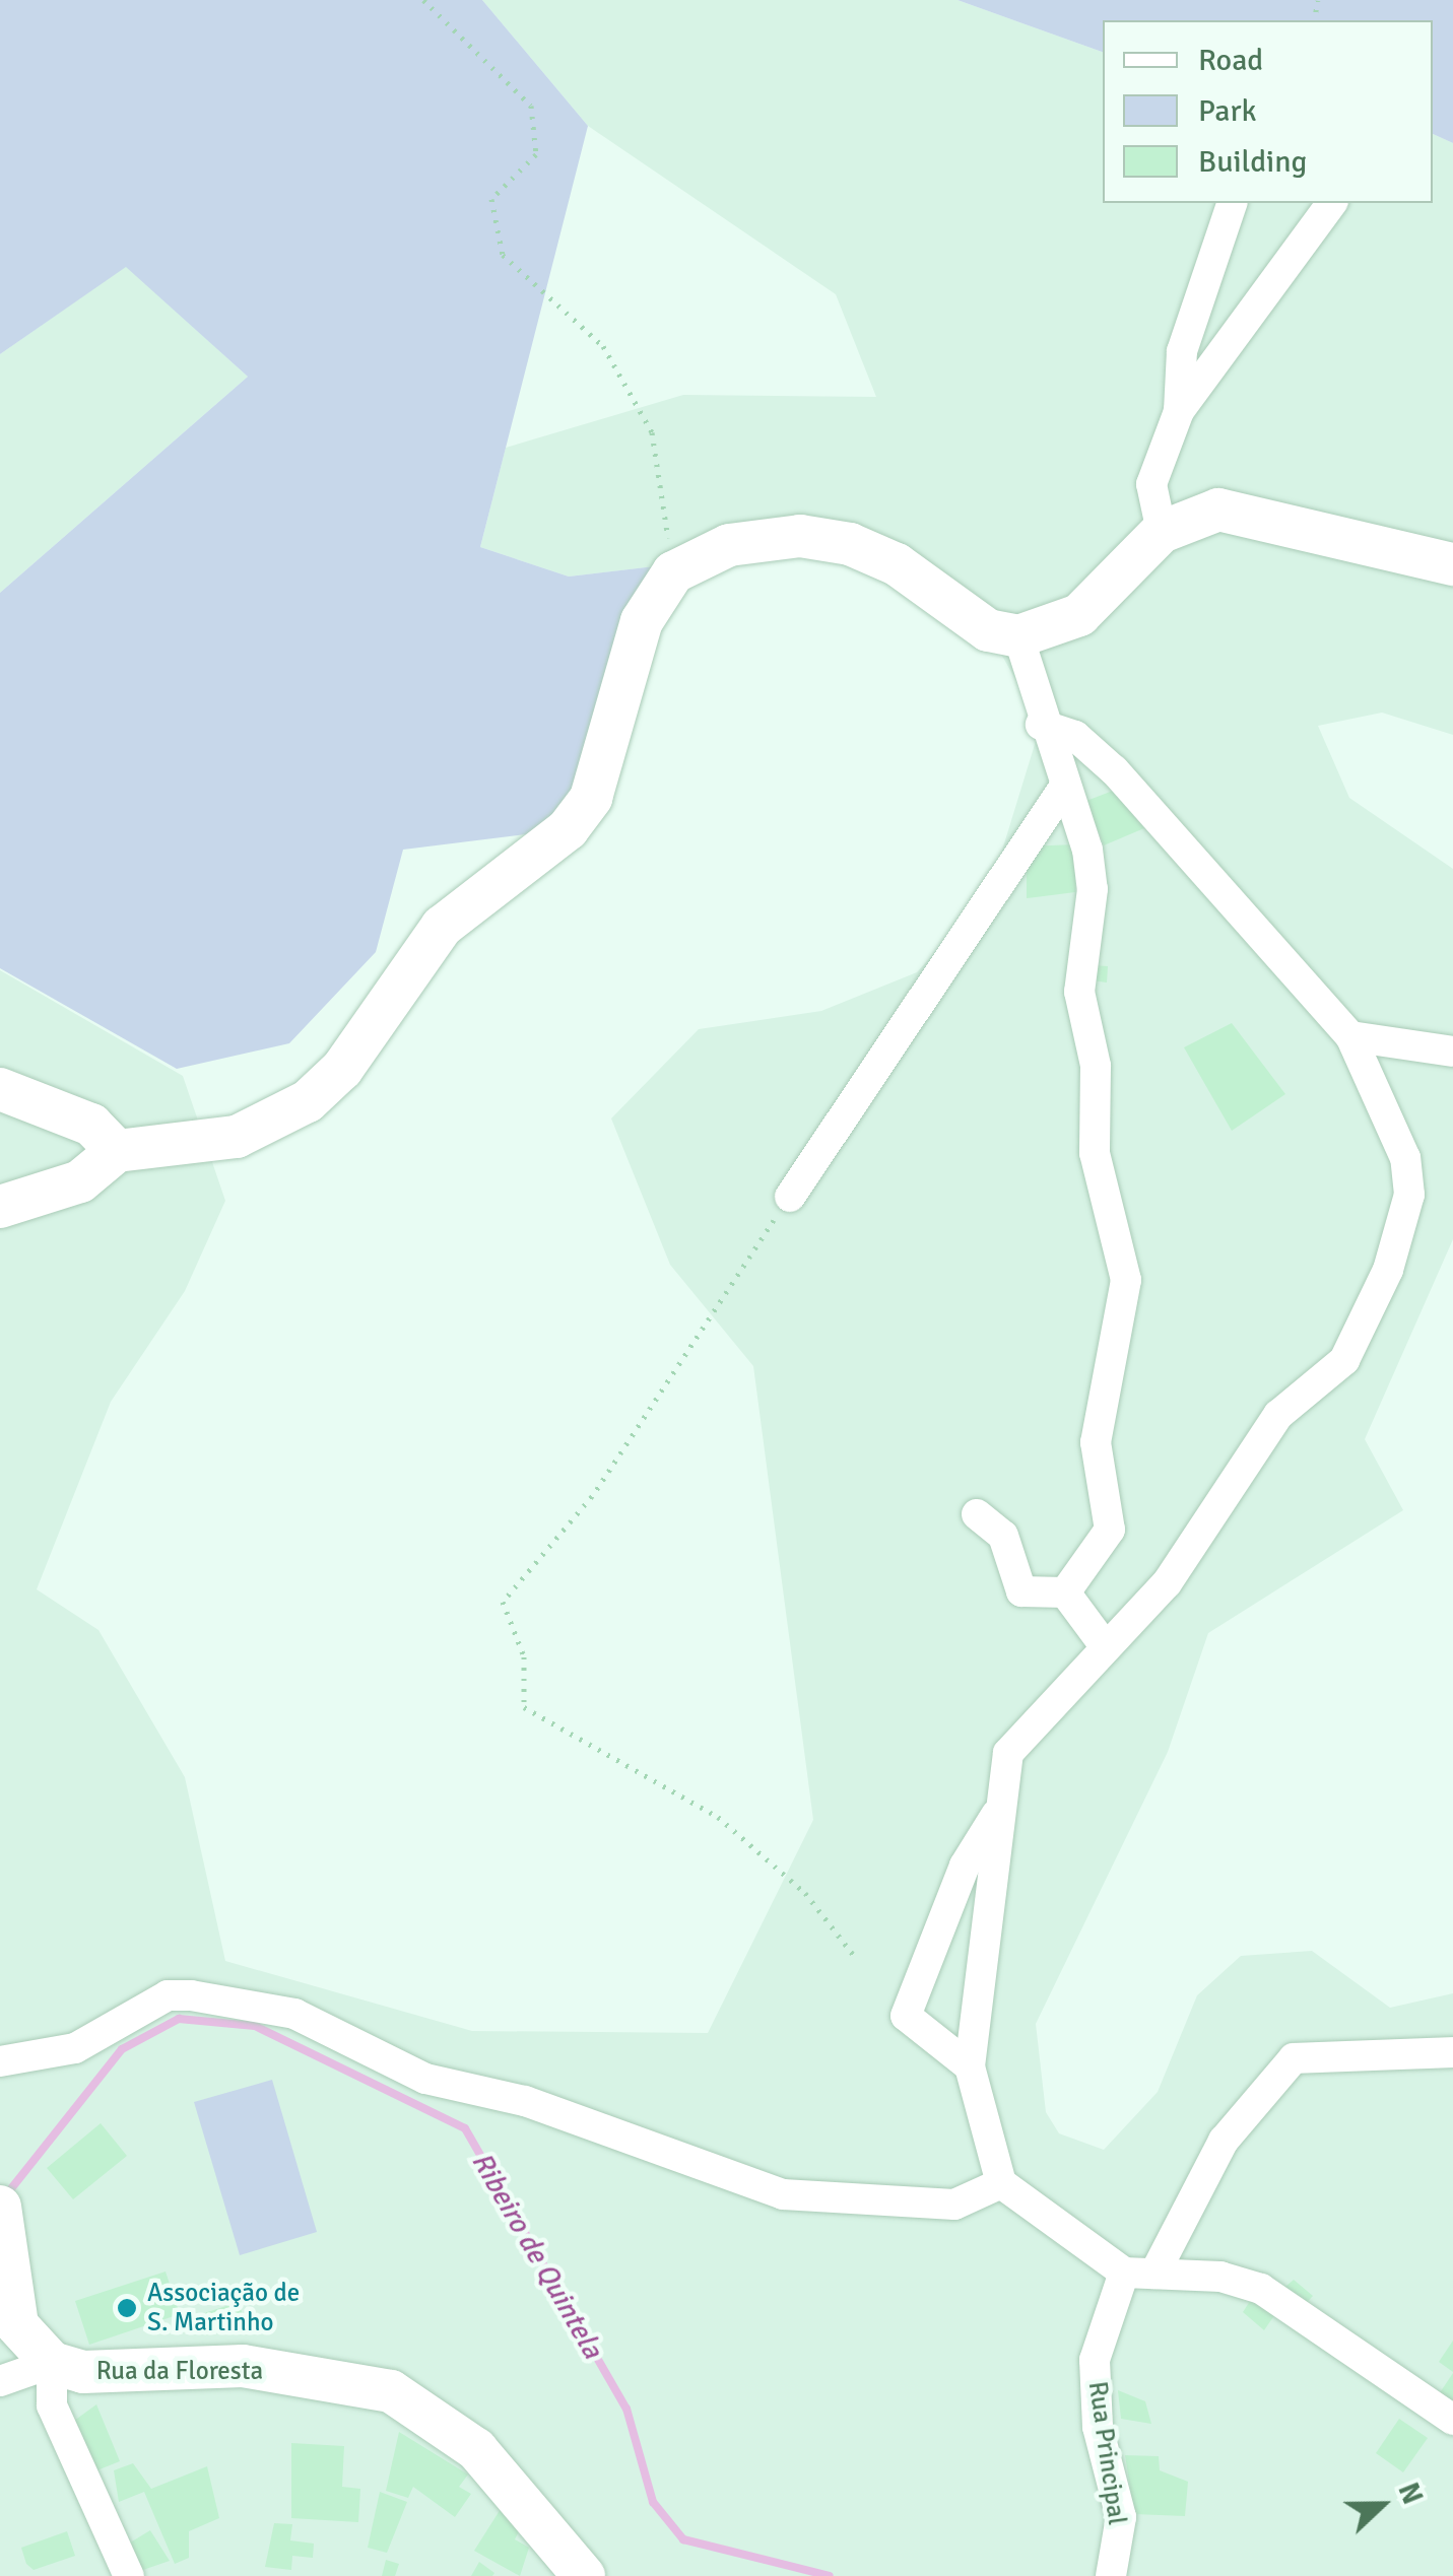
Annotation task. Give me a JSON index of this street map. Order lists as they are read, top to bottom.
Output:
{
  "streets": {
    "street": ["Rua da Floresta", "Rua Principal"]
  },
  "water": ["Ribeiro de Quintela"],
  "places": ["Associação de S. Martinho"],
  "legend": ["Road", "Park", "Building"],
  "north": "right"
}
